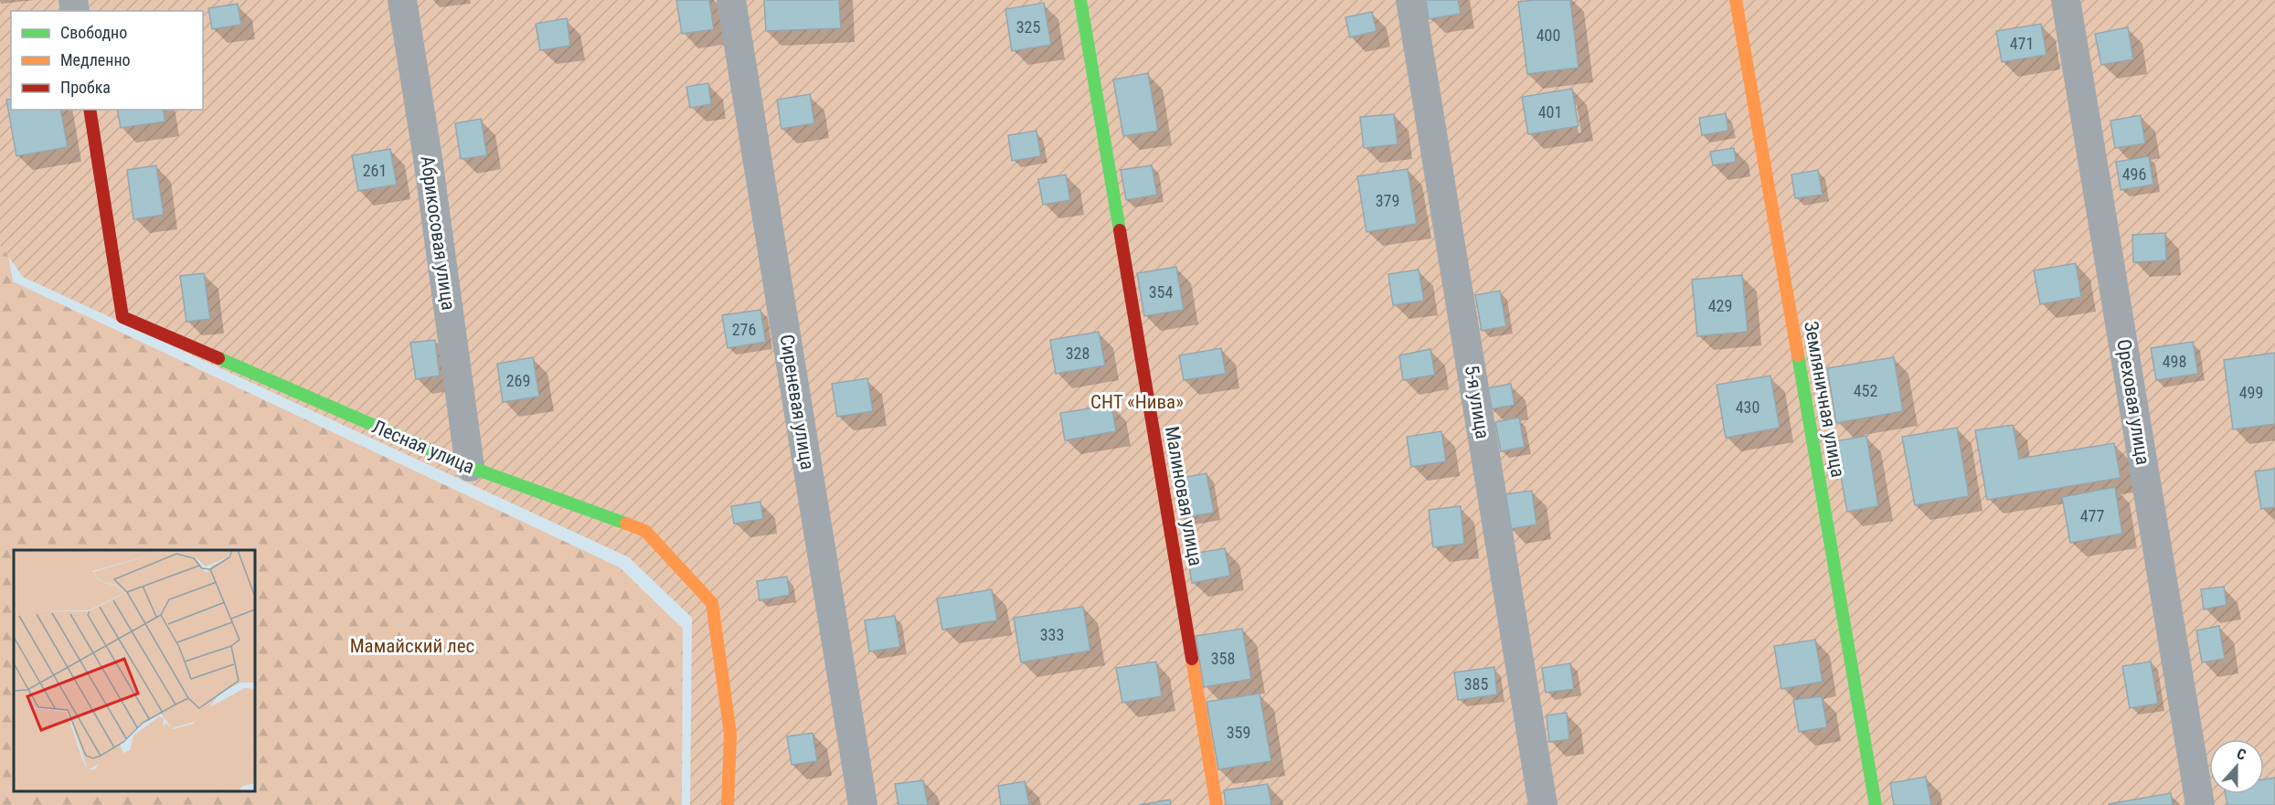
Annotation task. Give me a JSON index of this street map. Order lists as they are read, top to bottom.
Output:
{
  "streets": {
    "street": [
      "Абрикосовая улица",
      "Земляничная улица",
      "Сиреневая улица",
      "5-я улица",
      "Ореховая улица",
      "Лесная улица",
      "Малиновая улица"
    ]
  },
  "crossings": [
    ["Абрикосовая улица", "Лесная улица"]
  ],
  "parks": ["СНТ «Нива»", "Мамайский лес"],
  "house_numbers": [
    "325",
    "400",
    "471",
    "401",
    "261",
    "496",
    "379",
    "354",
    "429",
    "276",
    "328",
    "498",
    "269",
    "452",
    "499",
    "430",
    "477",
    "333",
    "358",
    "385",
    "359"
  ],
  "legend": ["Свободно", "Медленно", "Пробка"],
  "north": "top"
}
